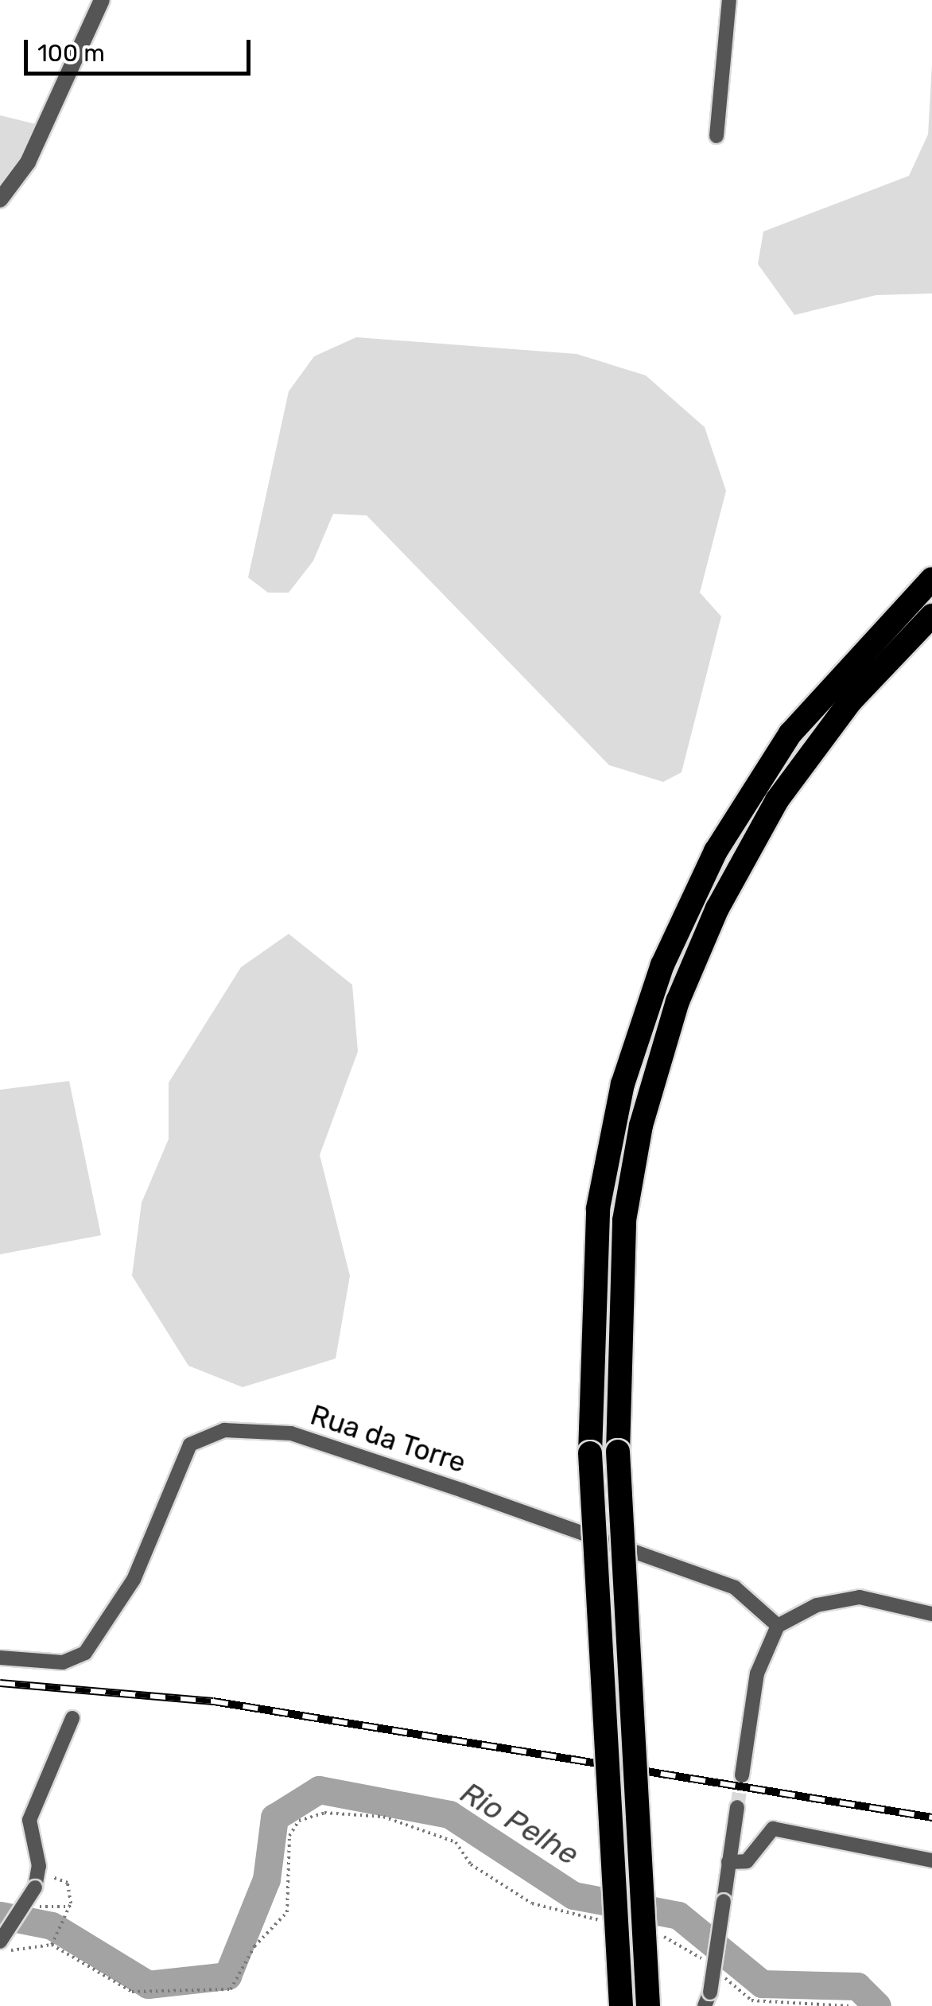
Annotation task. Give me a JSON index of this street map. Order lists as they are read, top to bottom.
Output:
{
  "streets": {
    "street": ["Rua da Torre"]
  },
  "water": ["Rio Pelhe"],
  "scale_bar": "100 m"
}
